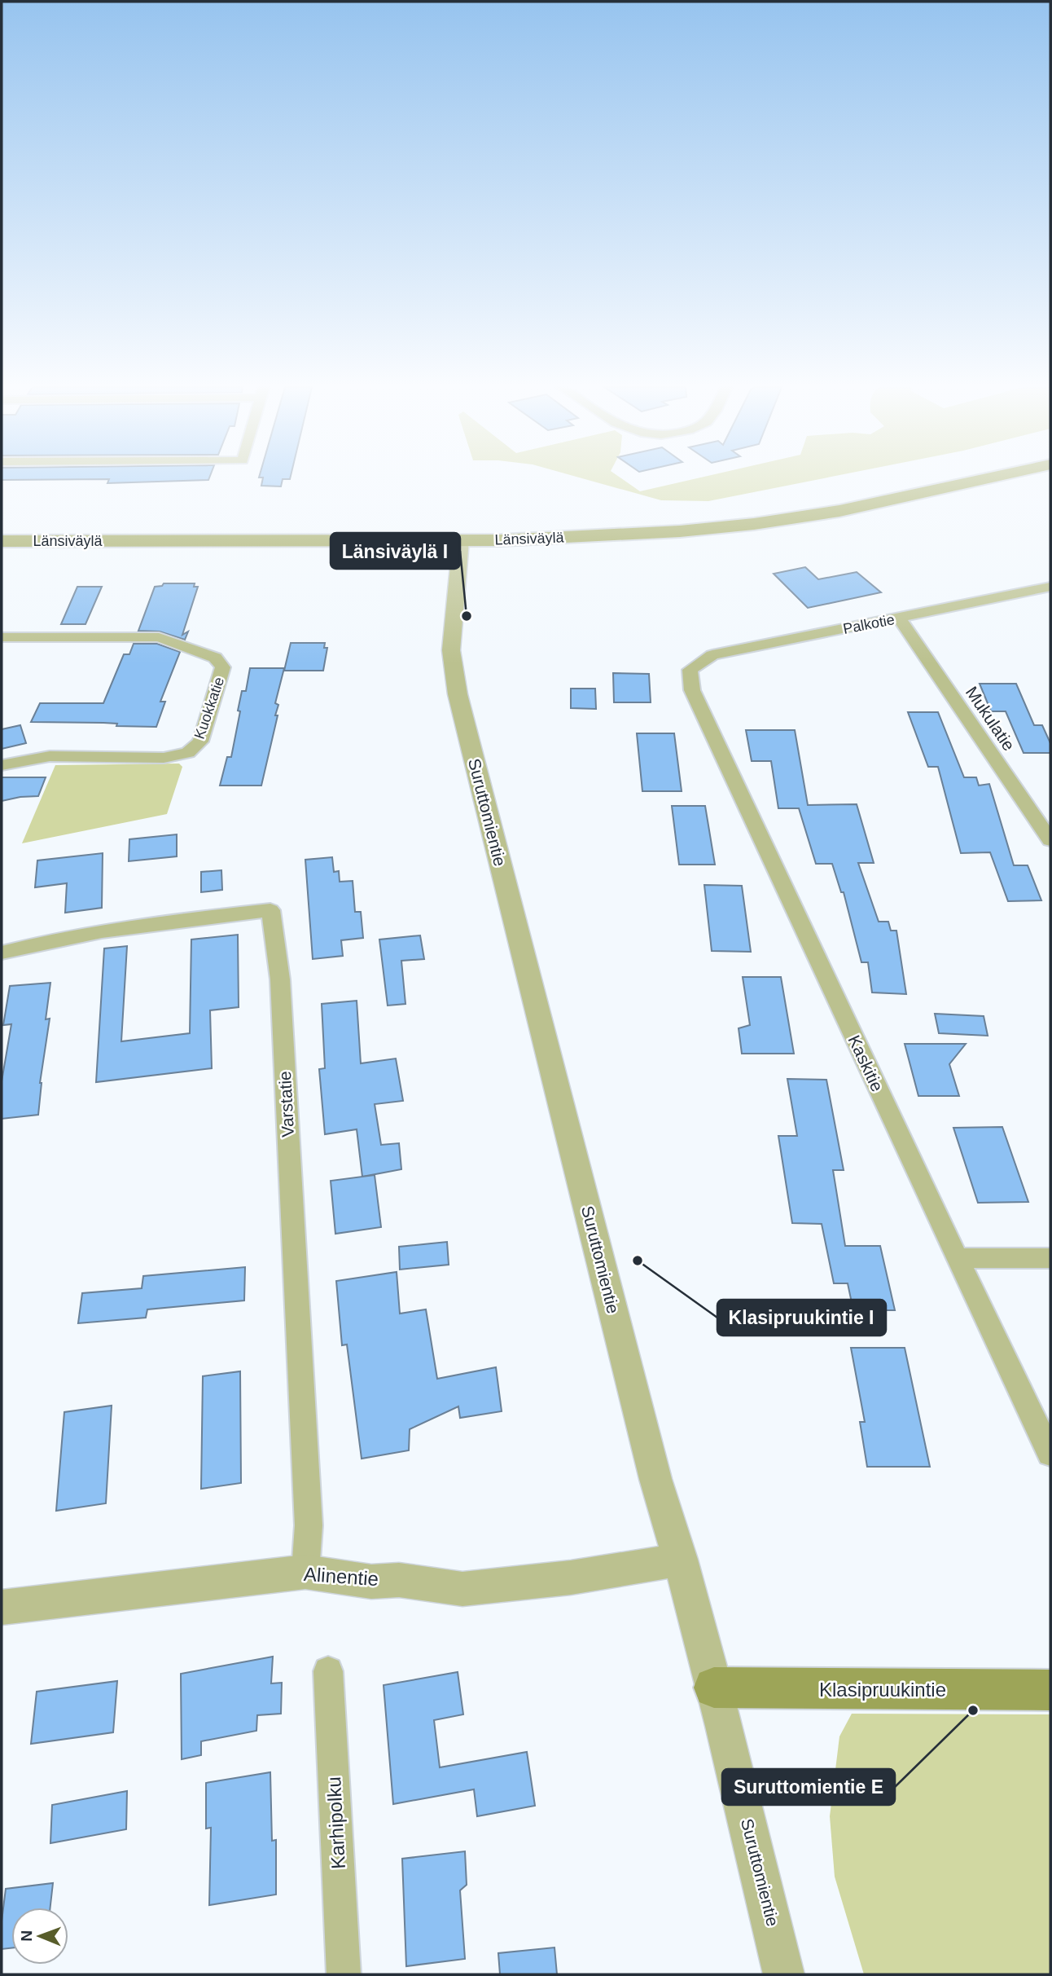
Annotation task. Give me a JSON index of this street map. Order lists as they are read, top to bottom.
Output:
{
  "streets": {
    "main road": ["Länsiväylä", "Klasipruukintie"],
    "street": [
      "Palkotie",
      "Kuokkatie",
      "Mukulatie",
      "Suruttomientie",
      "Kaskitie",
      "Varstatie",
      "Alinentie",
      "Karhipolku"
    ]
  },
  "crossings": [
    ["Länsiväylä", "Suruttomientie"],
    ["Palkotie", "Mukulatie"],
    ["Palkotie", "Kaskitie"],
    ["Suruttomientie", "Alinentie"],
    ["Suruttomientie", "Klasipruukintie"],
    ["Varstatie", "Alinentie"]
  ],
  "places": ["Länsiväylä I", "Klasipruukintie I", "Suruttomientie E"],
  "north": "left"
}
